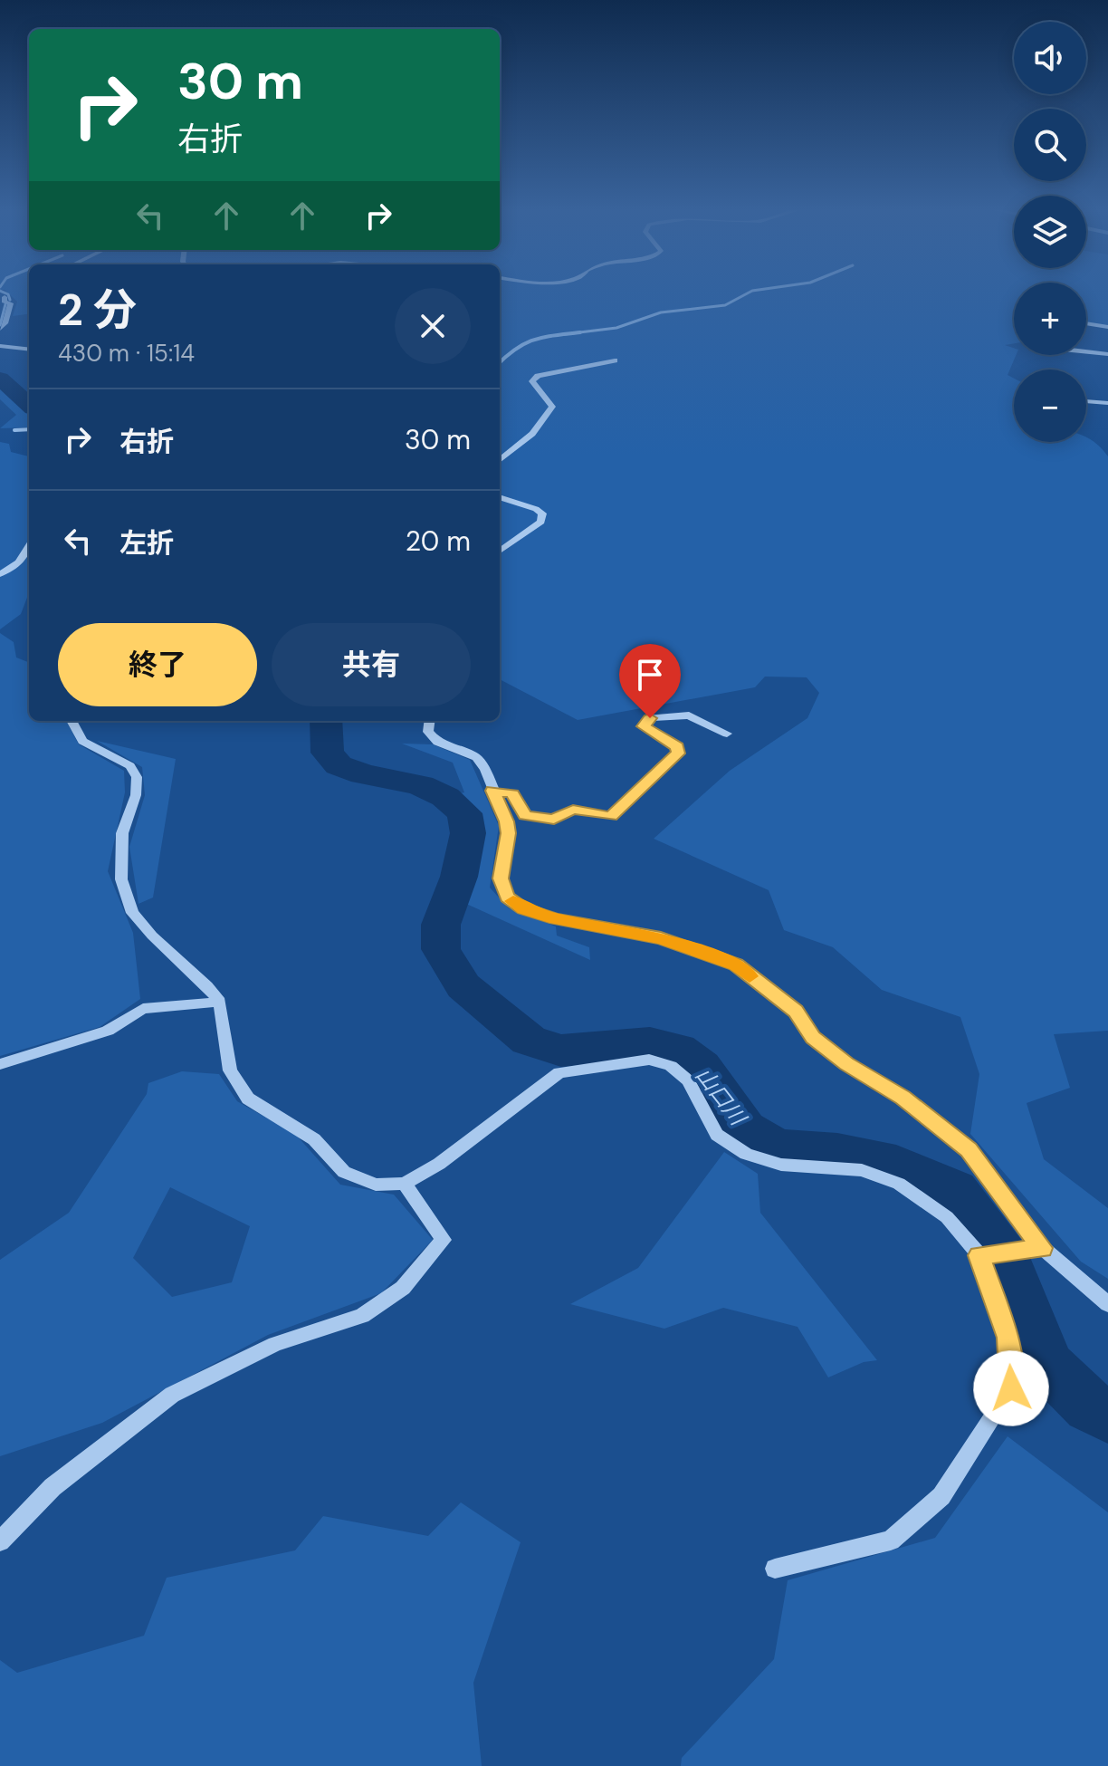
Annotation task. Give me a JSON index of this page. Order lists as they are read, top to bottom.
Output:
{
  "water": ["山口川"],
  "page": {
    "map_buttons": ["+", "−"],
    "turn": ["30 m", "右折"],
    "heading": ["2 分", "430 m · 15:14"],
    "list": [
      {
        "name": "右折",
        "value": "30 m"
      },
      {
        "name": "左折",
        "value": "20 m"
      }
    ],
    "buttons": ["終了", "共有"]
  }
}
